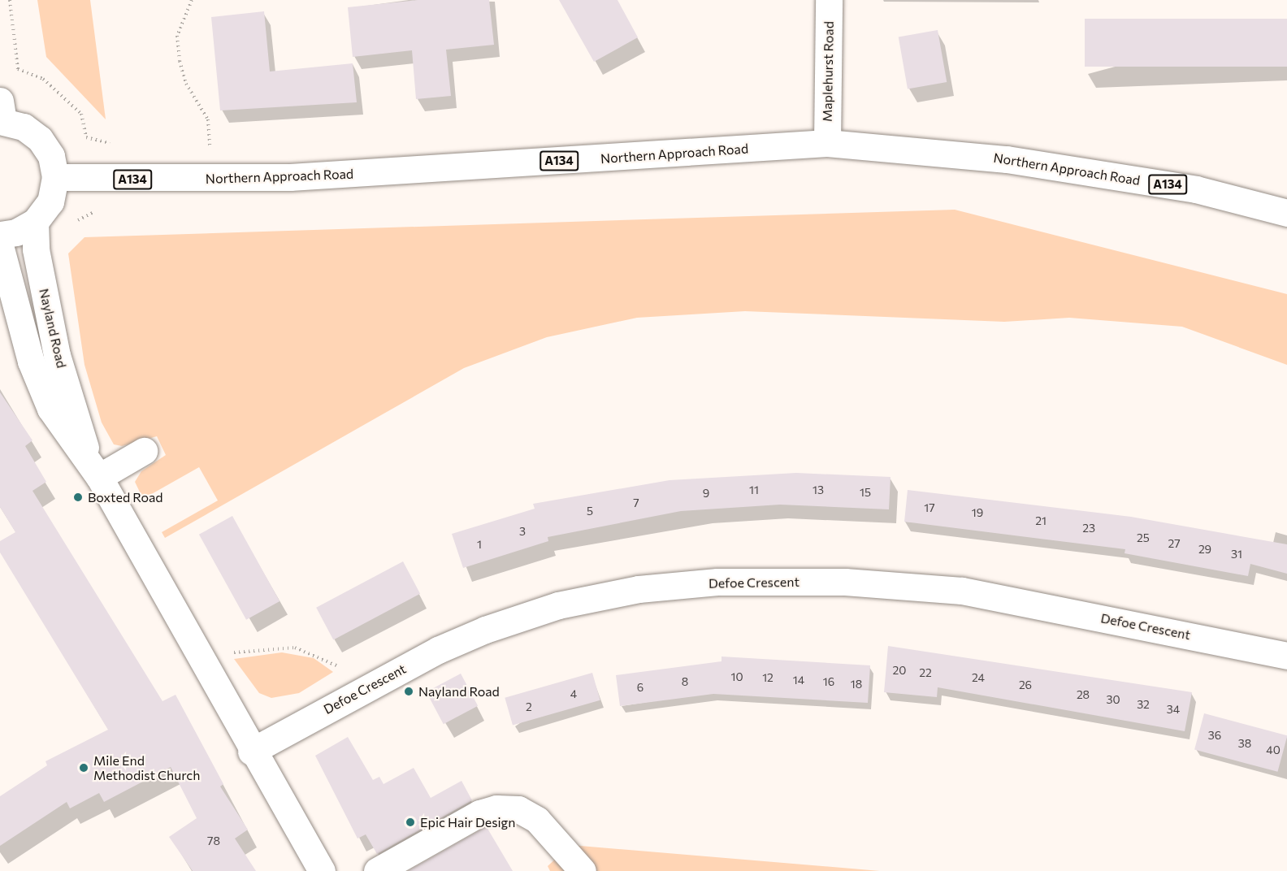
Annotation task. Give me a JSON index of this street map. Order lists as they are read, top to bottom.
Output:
{
  "streets": {
    "street": [
      "Maplehurst Road",
      "Northern Approach Road",
      "A134",
      "Nayland Road",
      "Defoe Crescent"
    ]
  },
  "crossings": [
    ["Maplehurst Road", "Northern Approach Road"],
    ["Nayland Road", "Defoe Crescent"]
  ],
  "places": [
    "Boxted Road",
    "Nayland Road",
    "Mile End Methodist Church",
    "Epic Hair Design"
  ],
  "house_numbers": [
    "11",
    "13",
    "15",
    "9",
    "7",
    "17",
    "5",
    "19",
    "21",
    "23",
    "3",
    "25",
    "27",
    "1",
    "29",
    "31",
    "20",
    "22",
    "10",
    "12",
    "24",
    "14",
    "8",
    "16",
    "18",
    "26",
    "6",
    "4",
    "28",
    "30",
    "32",
    "2",
    "34",
    "36",
    "38",
    "40",
    "78"
  ]
}
